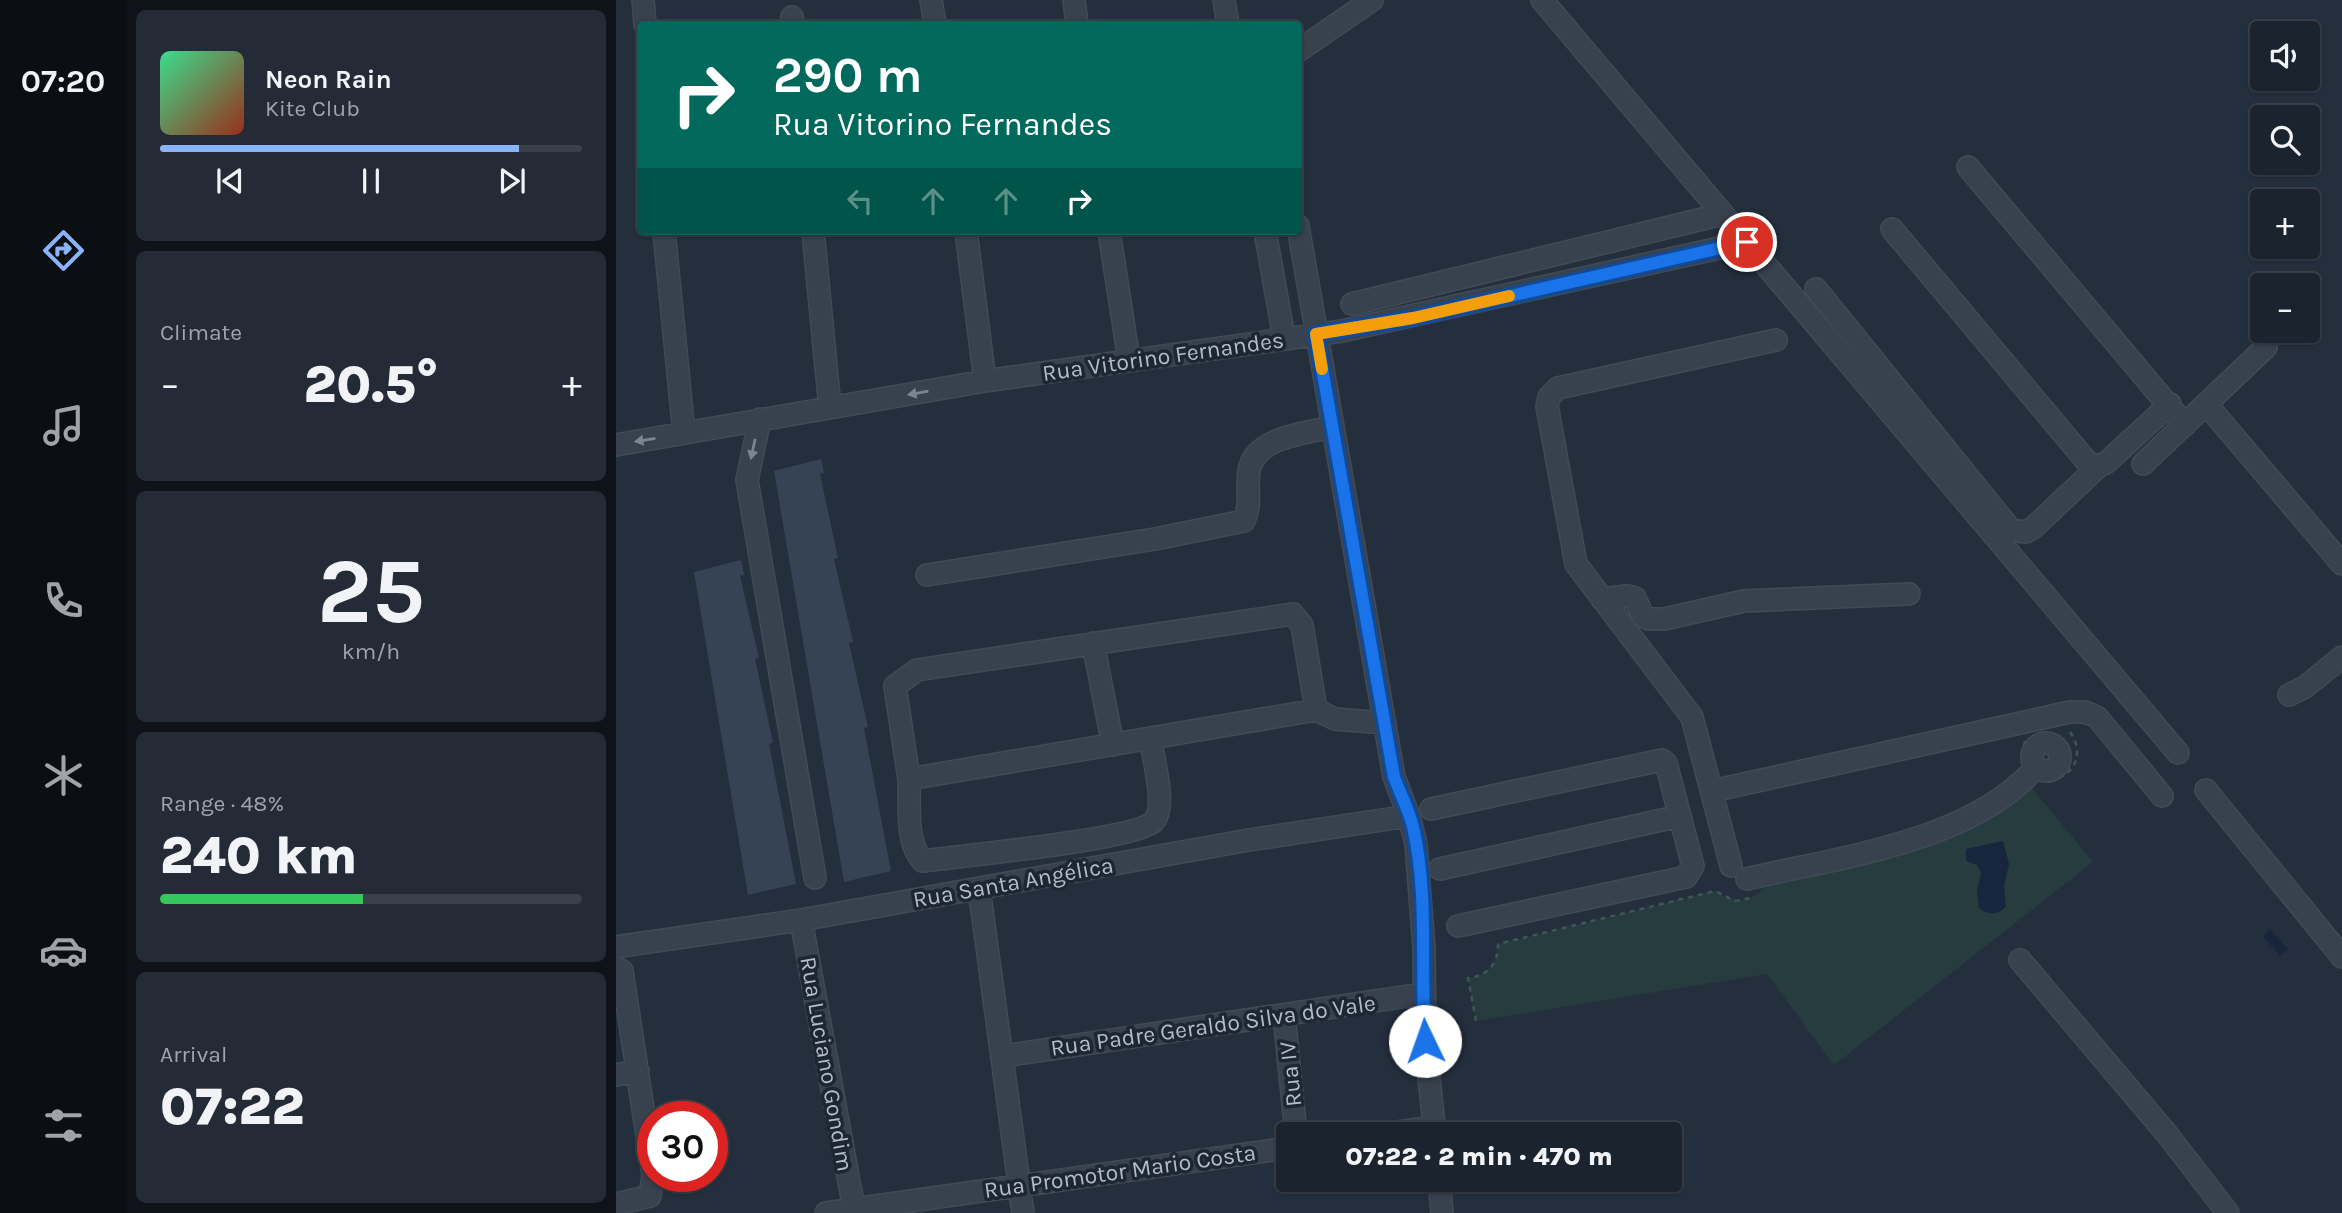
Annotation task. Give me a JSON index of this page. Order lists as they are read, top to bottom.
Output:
{
  "streets": {
    "street": [
      "Rua Vitorino Fernandes",
      "Rua Santa Angélica",
      "Rua Padre Geraldo Silva do Vale",
      "Rua Luciano Gondim",
      "Rua IV",
      "Rua Promotor Mario Costa"
    ]
  },
  "crossings": [
    ["Rua Santa Angélica", "Rua Luciano Gondim"],
    ["Rua Padre Geraldo Silva do Vale", "Rua IV"],
    ["Rua Luciano Gondim", "Rua Promotor Mario Costa"]
  ],
  "page": {
    "tabs": "07:20",
    "map_buttons": ["+", "−"],
    "turn": ["290 m", "Rua Vitorino Fernandes"],
    "song": ["Neon Rain", "Kite Club"],
    "tile": [
      "Climate",
      ["25", "km/h"],
      ["Range · 48%", "240 km"],
      ["Arrival", "07:22"]
    ],
    "heat": ["−", "20.5°", "+"],
    "limit": "30",
    "trip": "07:22 · 2 min · 470 m"
  }
}
